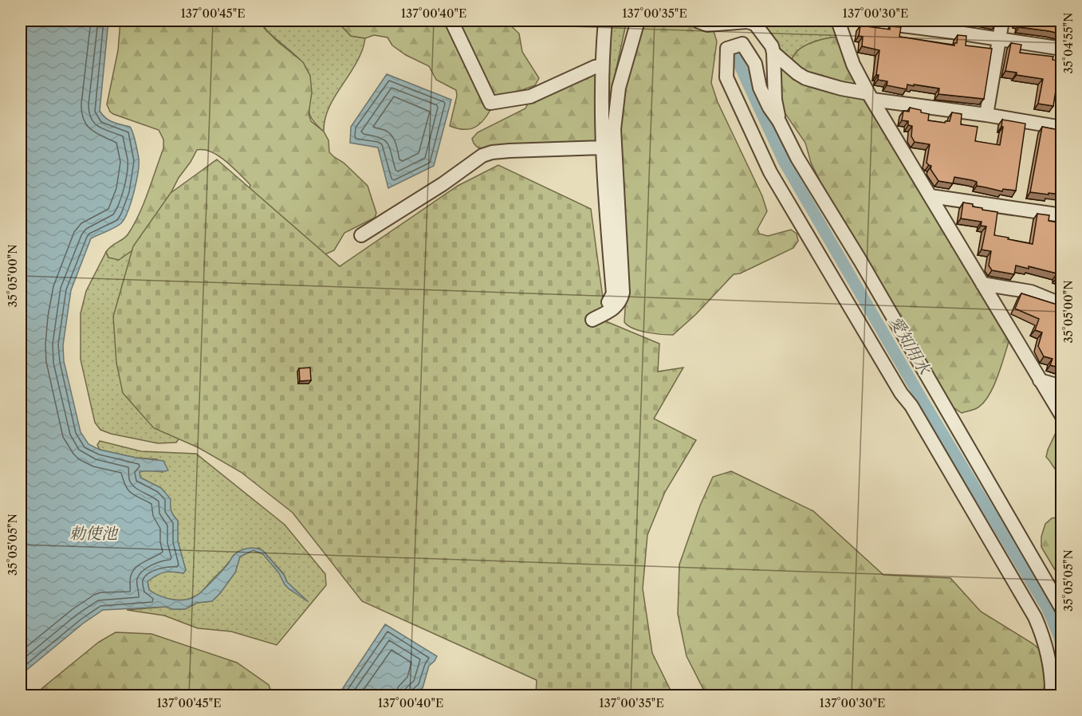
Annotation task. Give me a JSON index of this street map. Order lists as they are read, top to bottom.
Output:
{
  "water": ["愛知用水", "勅使池"],
  "coordinates": [
    "137°00'45\"E",
    "137°00'40\"E",
    "137°00'35\"E",
    "137°00'30\"E",
    "35°04'55\"N",
    "35°05'00\"N",
    "35°05'05\"N"
  ]
}
